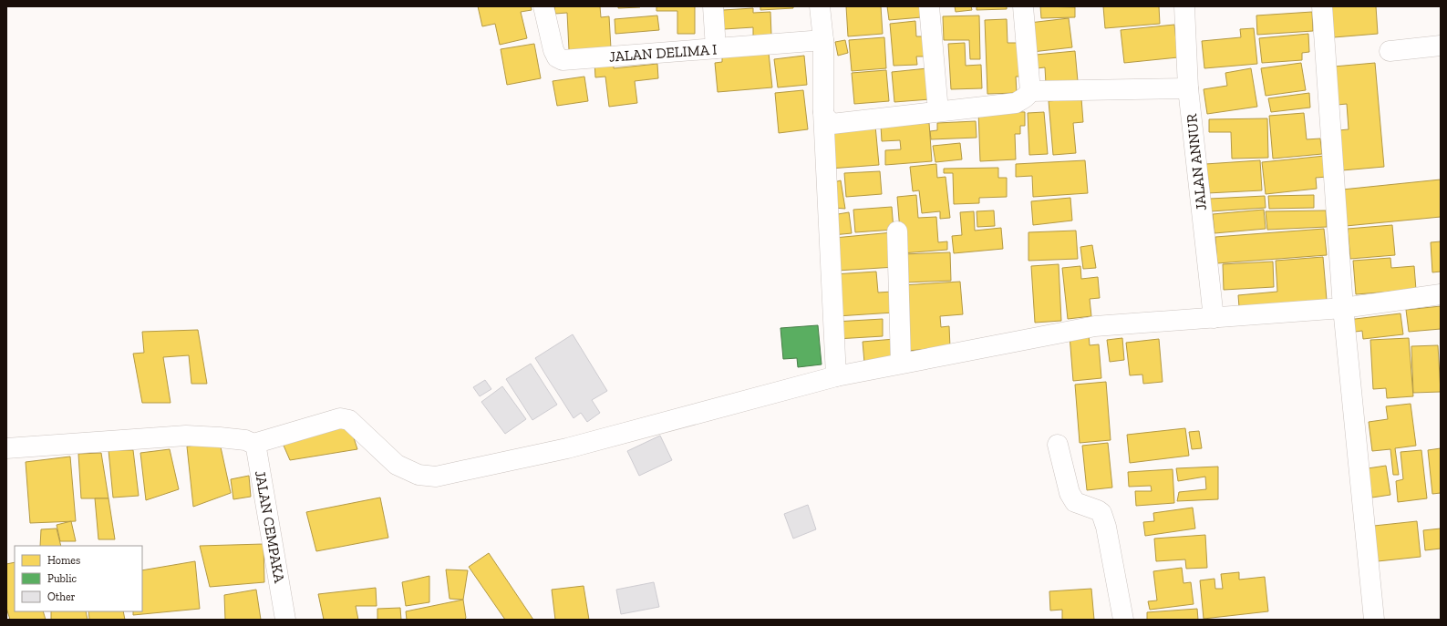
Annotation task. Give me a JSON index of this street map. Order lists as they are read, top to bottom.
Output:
{
  "streets": {
    "street": ["JALAN DELIMA I", "JALAN ANNUR", "JALAN CEMPAKA"]
  },
  "legend": ["Homes", "Public", "Other"]
}
